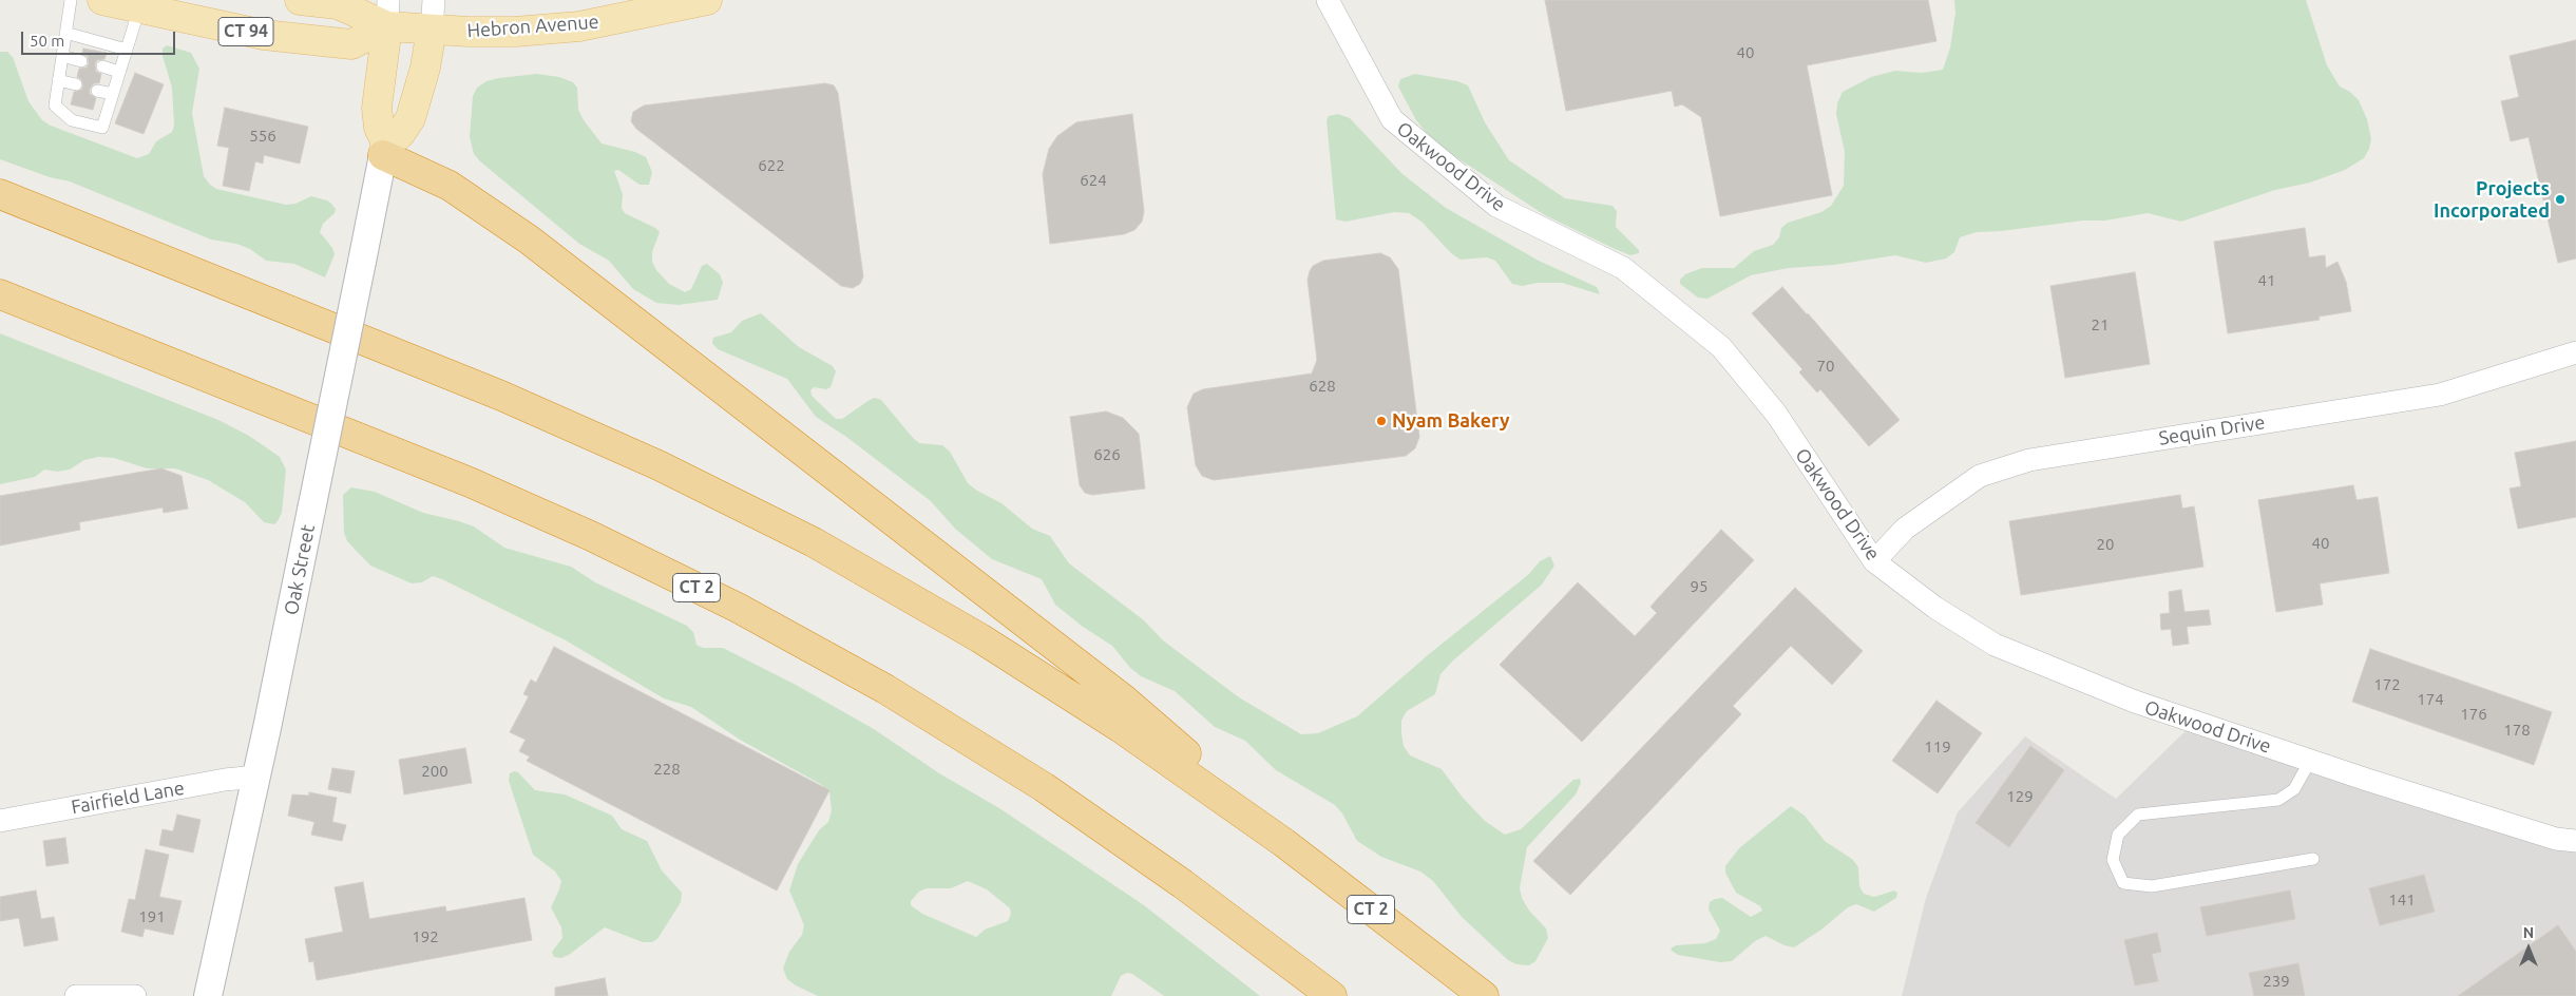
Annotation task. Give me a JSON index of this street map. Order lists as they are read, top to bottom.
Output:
{
  "streets": {
    "highway": ["CT 2"],
    "main road": ["Hebron Avenue", "CT 94"],
    "street": [
      "Oakwood Drive",
      "Sequin Drive",
      "Oak Street",
      "Fairfield Lane"
    ]
  },
  "crossings": [
    ["Hebron Avenue", "CT 94"],
    ["Oakwood Drive", "Sequin Drive"],
    ["Oak Street", "Fairfield Lane"]
  ],
  "places": ["Projects Incorporated", "Nyam Bakery"],
  "house_numbers": [
    "40",
    "556",
    "622",
    "624",
    "41",
    "21",
    "70",
    "628",
    "626",
    "40",
    "20",
    "95",
    "172",
    "174",
    "176",
    "178",
    "119",
    "228",
    "200",
    "129",
    "141",
    "191",
    "192",
    "239"
  ],
  "scale_bar": "50 m",
  "north": "top"
}
